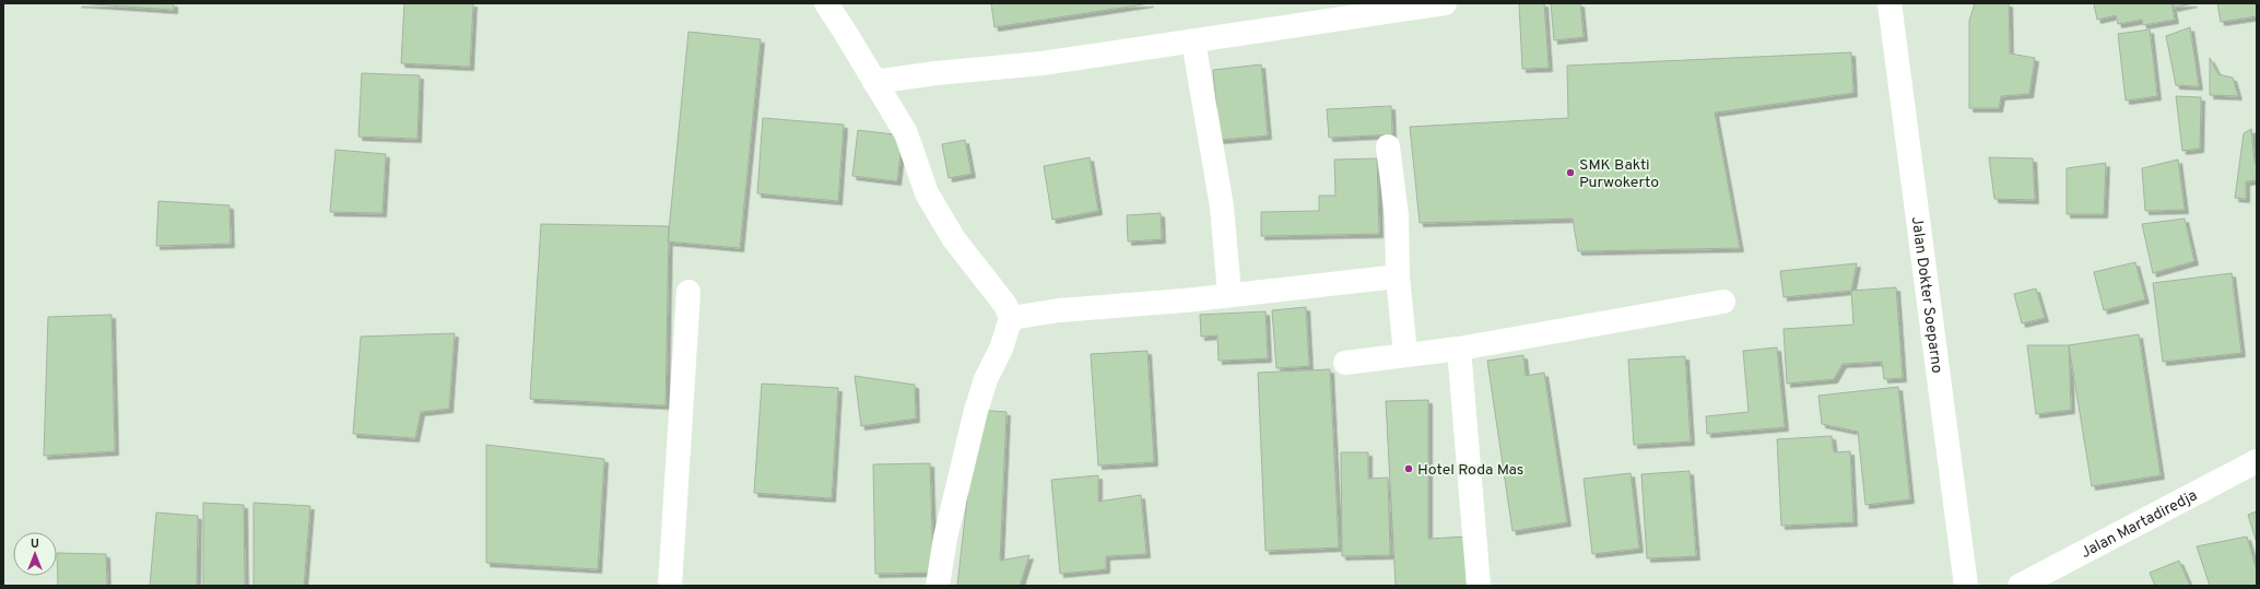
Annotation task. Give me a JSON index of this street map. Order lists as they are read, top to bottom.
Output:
{
  "streets": {
    "street": ["Jalan Dokter Soeparno", "Jalan Martadiredja"]
  },
  "places": ["SMK Bakti Purwokerto", "Hotel Roda Mas"],
  "north": "top"
}
